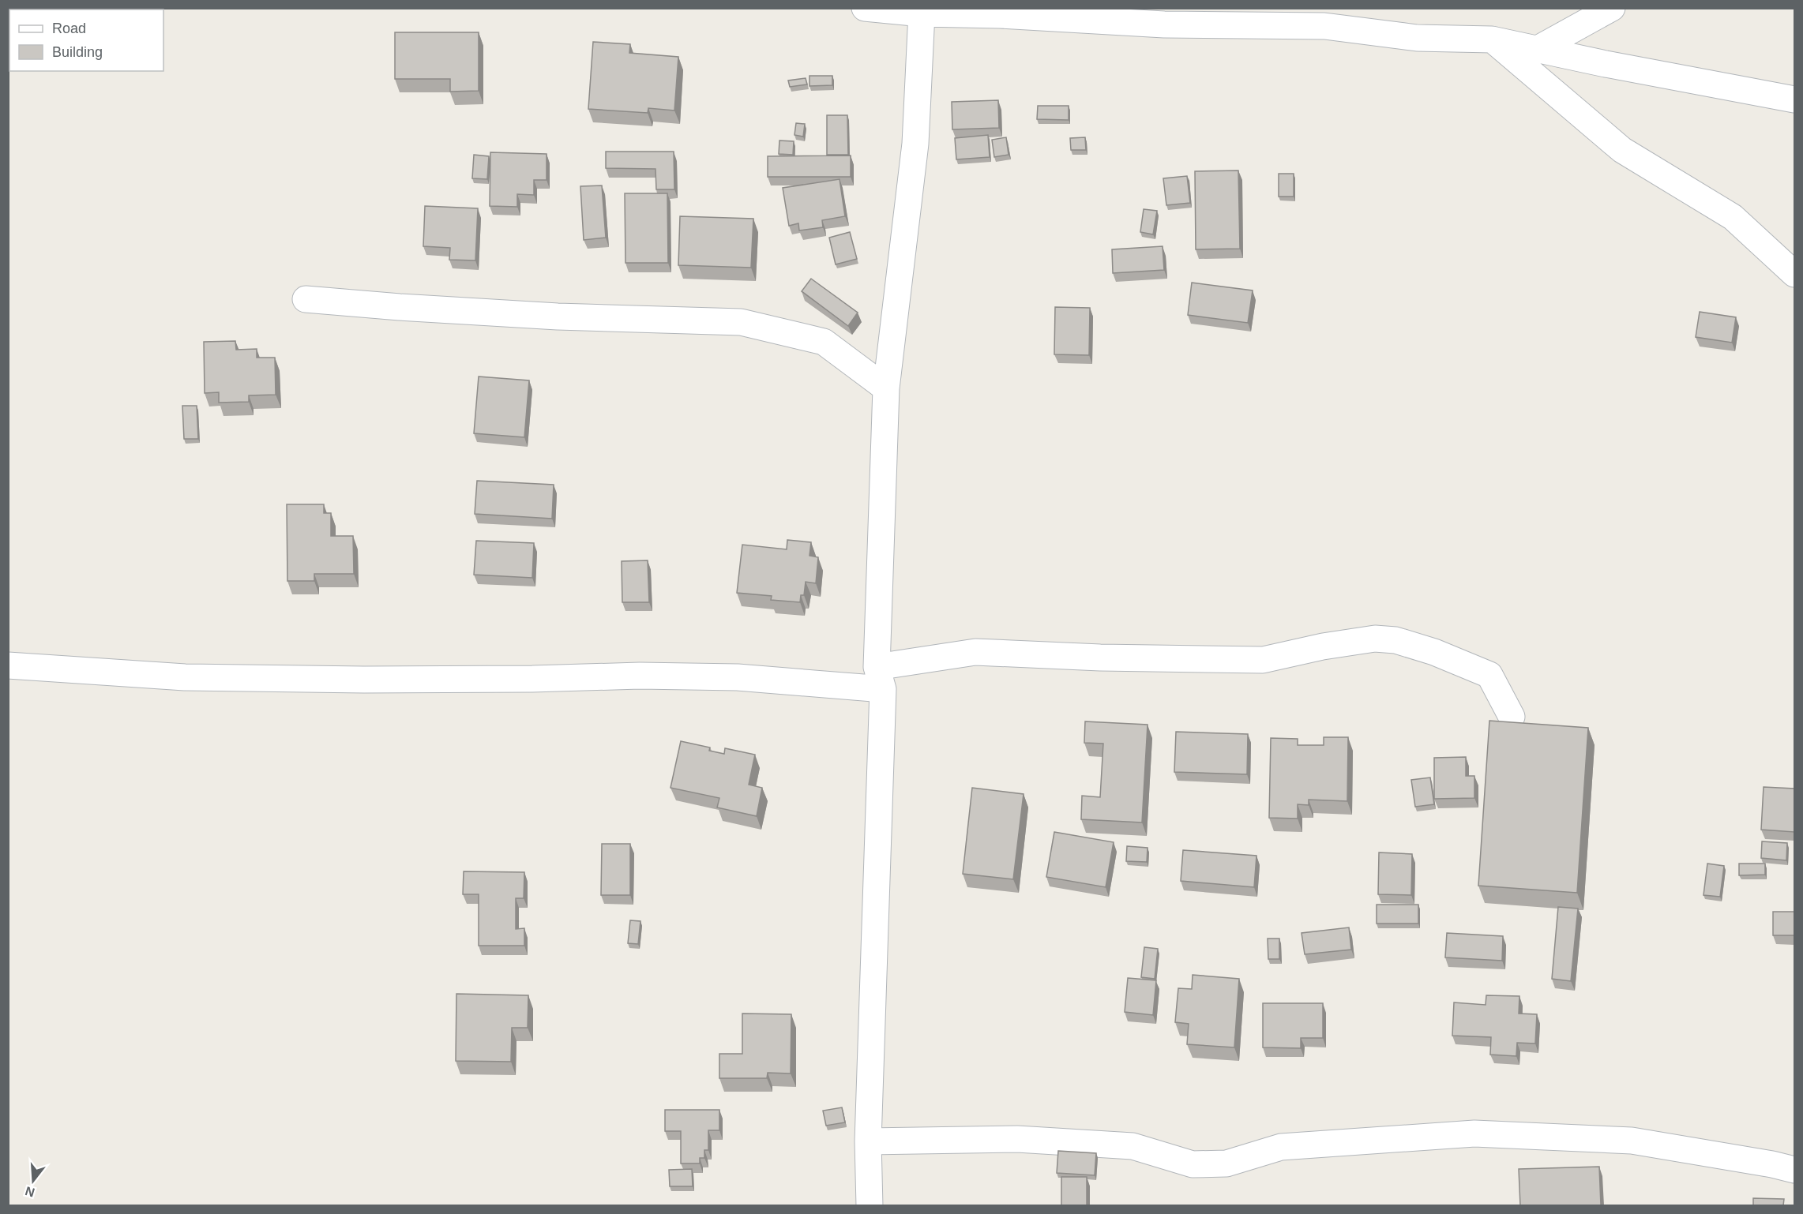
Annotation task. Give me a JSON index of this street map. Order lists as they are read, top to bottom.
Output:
{
  "legend": ["Road", "Building"],
  "north": "bottom"
}
